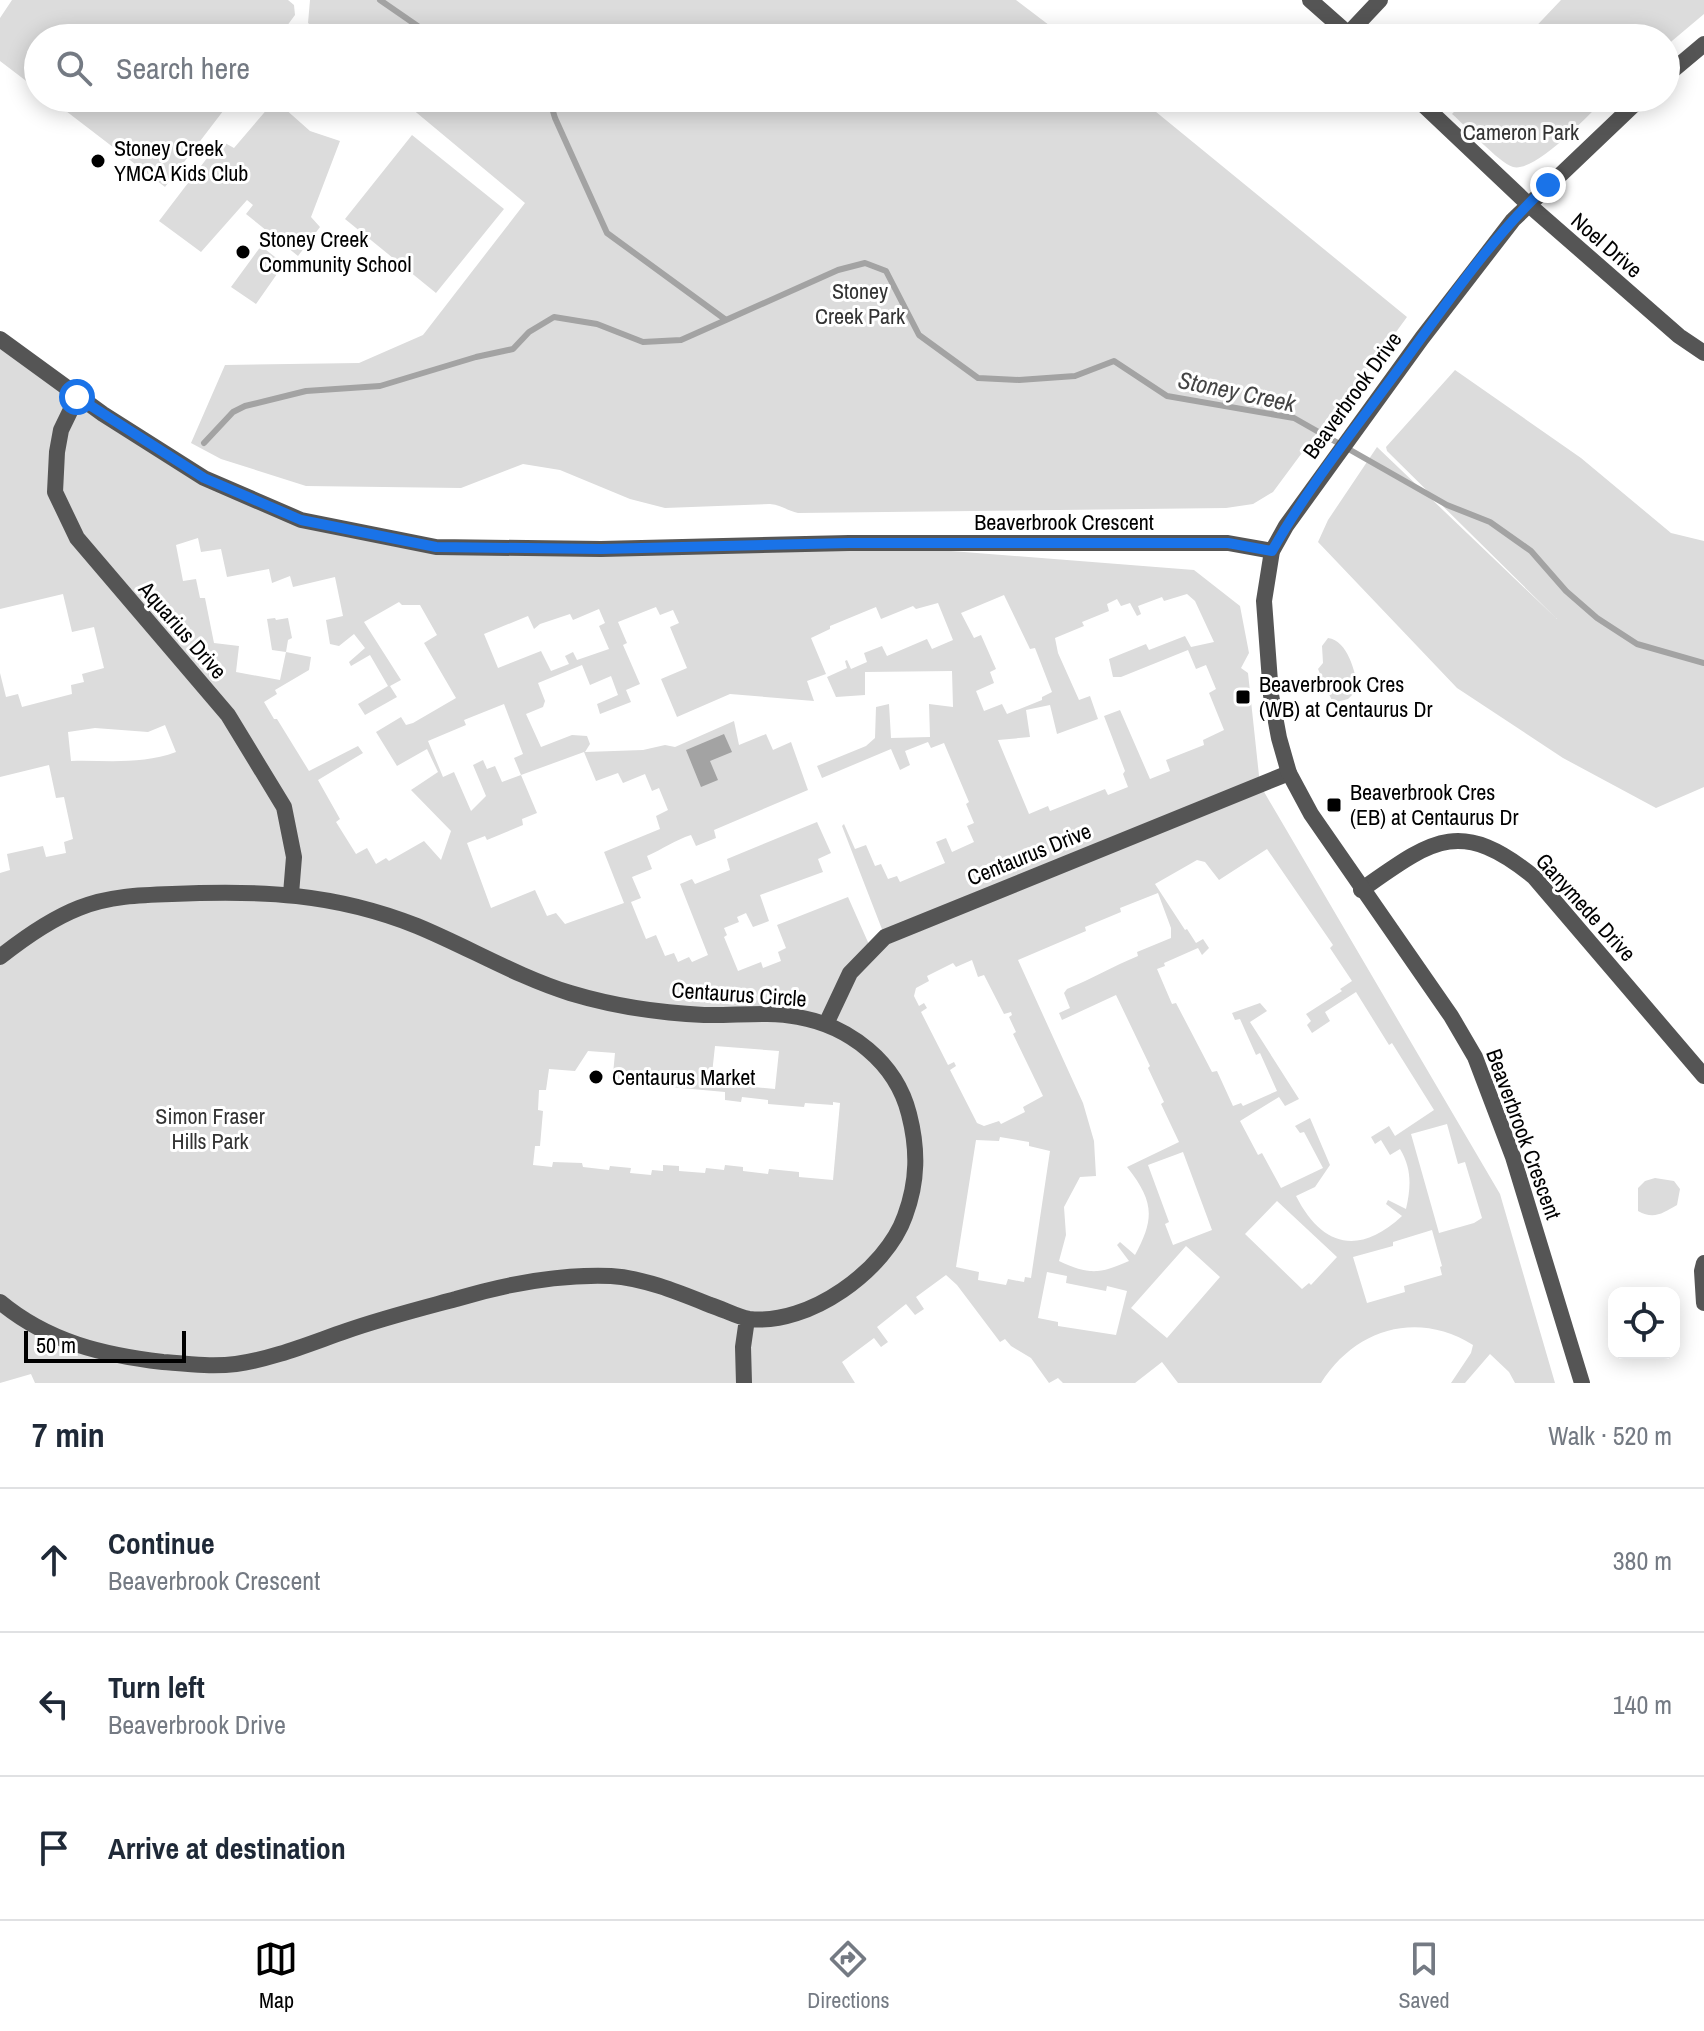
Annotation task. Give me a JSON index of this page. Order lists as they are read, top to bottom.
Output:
{
  "streets": {
    "street": [
      "Noel Drive",
      "Beaverbrook Drive",
      "Beaverbrook Crescent",
      "Aquarius Drive",
      "Centaurus Drive",
      "Ganymede Drive",
      "Centaurus Circle"
    ]
  },
  "crossings": [
    ["Noel Drive", "Beaverbrook Drive"],
    ["Beaverbrook Drive", "Beaverbrook Crescent"],
    ["Beaverbrook Crescent", "Aquarius Drive"],
    ["Beaverbrook Crescent", "Centaurus Drive"],
    ["Beaverbrook Crescent", "Ganymede Drive"],
    ["Aquarius Drive", "Centaurus Circle"],
    ["Centaurus Drive", "Centaurus Circle"]
  ],
  "water": ["Stoney Creek"],
  "parks": ["Cameron Park", "Stoney Creek Park", "Simon Fraser Hills Park"],
  "places": {
    "other": ["Stoney Creek YMCA Kids Club", "Stoney Creek Community School", "Centaurus Market"],
    "transit": ["Beaverbrook Cres (WB) at Centaurus Dr", "Beaverbrook Cres (EB) at Centaurus Dr"]
  },
  "scale_bar": "50 m",
  "page": {
    "search": "Search here",
    "scale": "50 m",
    "heading": ["7 min", "Walk · 520 m"],
    "list": [
      ["Continue", "Beaverbrook Crescent", "380 m"],
      ["Turn left", "Beaverbrook Drive", "140 m"],
      "Arrive at destination"
    ],
    "nav": ["Map", "Directions", "Saved"]
  }
}
